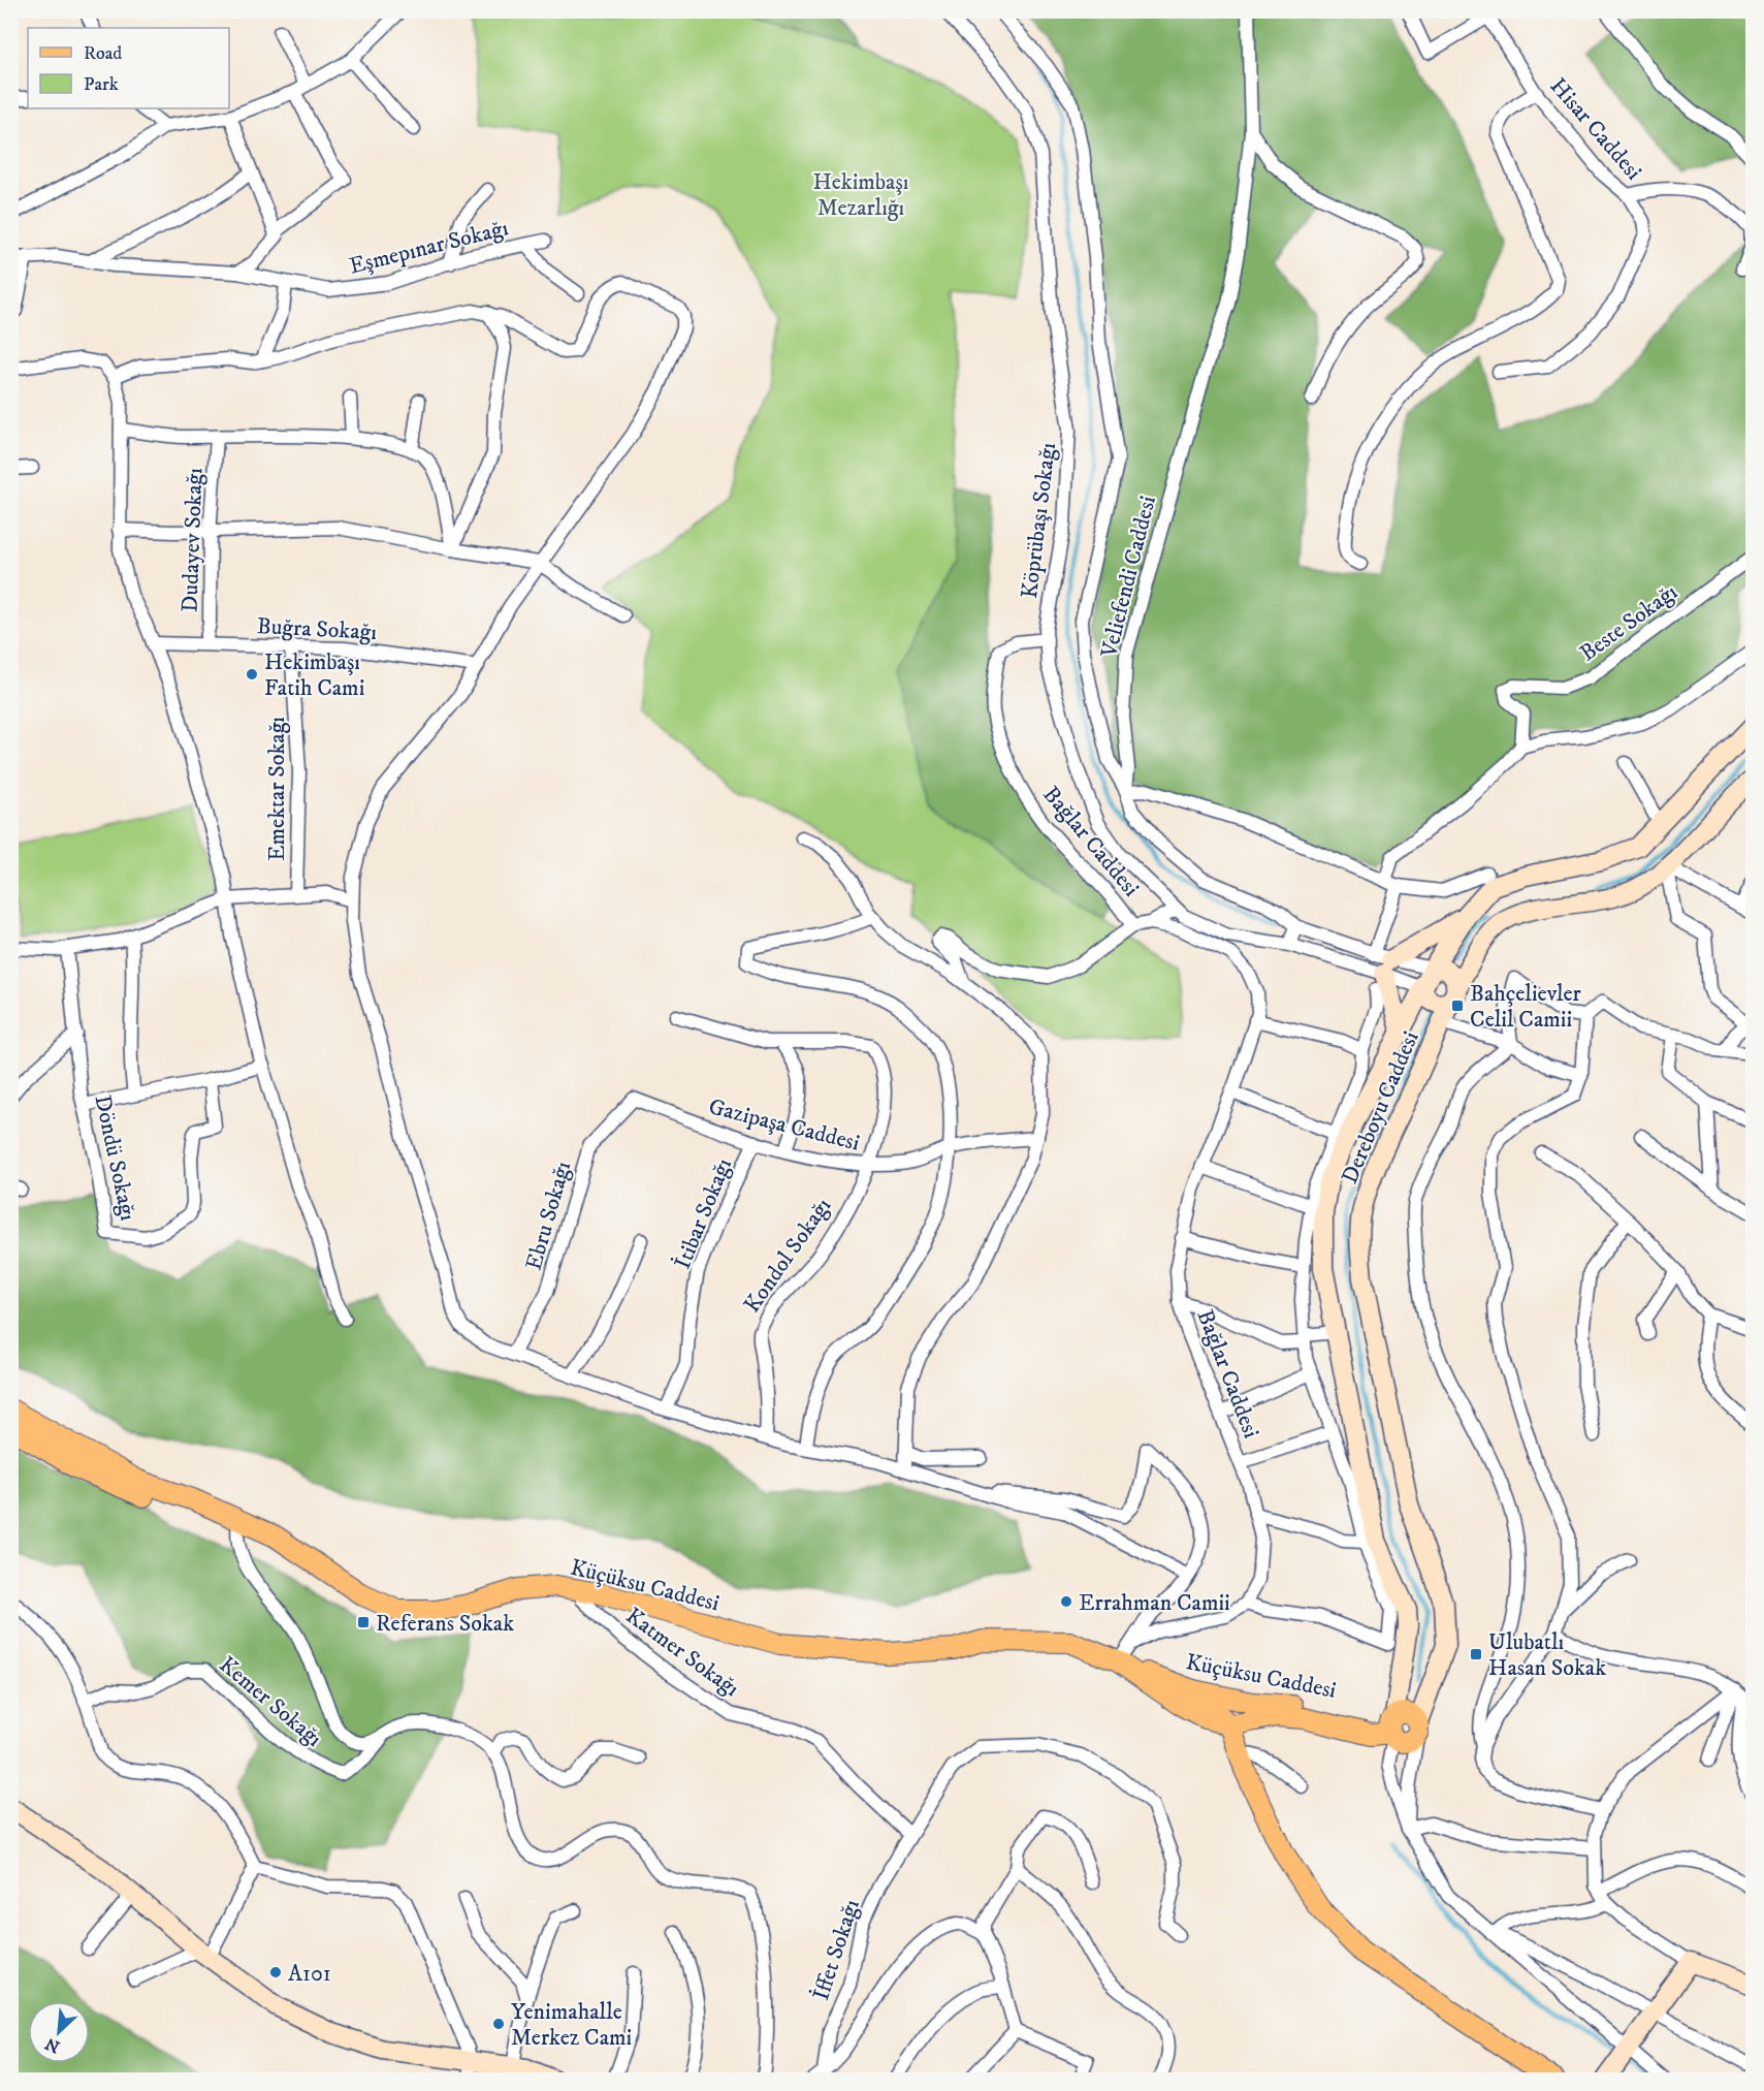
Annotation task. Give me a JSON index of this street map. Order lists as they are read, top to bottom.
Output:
{
  "streets": {
    "main road": ["Dereboyu Caddesi", "Küçüksu Caddesi"],
    "street": [
      "Hisar Caddesi",
      "Eşmepınar Sokağı",
      "Köprübaşı Sokağı",
      "Dudayev Sokağı",
      "Veliefendi Caddesi",
      "Beste Sokağı",
      "Buğra Sokağı",
      "Emektar Sokağı",
      "Bağlar Caddesi",
      "Gazipaşa Caddesi",
      "Döndü Sokağı",
      "İtibar Sokağı",
      "Ebru Sokağı",
      "Kondol Sokağı",
      "Katmer Sokağı",
      "Kemer Sokağı",
      "İffet Sokağı"
    ]
  },
  "crossings": [
    ["Köprübaşı Sokağı", "Bağlar Caddesi"],
    ["Köprübaşı Sokağı", "Dereboyu Caddesi"],
    ["Dudayev Sokağı", "Buğra Sokağı"],
    ["Buğra Sokağı", "Emektar Sokağı"],
    ["Dereboyu Caddesi", "Küçüksu Caddesi"],
    ["Gazipaşa Caddesi", "İtibar Sokağı"],
    ["Gazipaşa Caddesi", "Ebru Sokağı"],
    ["Gazipaşa Caddesi", "Kondol Sokağı"],
    ["Küçüksu Caddesi", "Katmer Sokağı"],
    ["Katmer Sokağı", "İffet Sokağı"]
  ],
  "parks": ["Hekimbaşı Mezarlığı"],
  "places": {
    "other": [
      "Hekimbaşı Fatih Cami",
      "Errahman Camii",
      "A101",
      "Yenimahalle Merkez Cami"
    ],
    "transit": ["Bahçelievler Celil Camii", "Referans Sokak", "Ulubatlı Hasan Sokak"]
  },
  "legend": ["Road", "Park"],
  "north": "bottom left"
}
